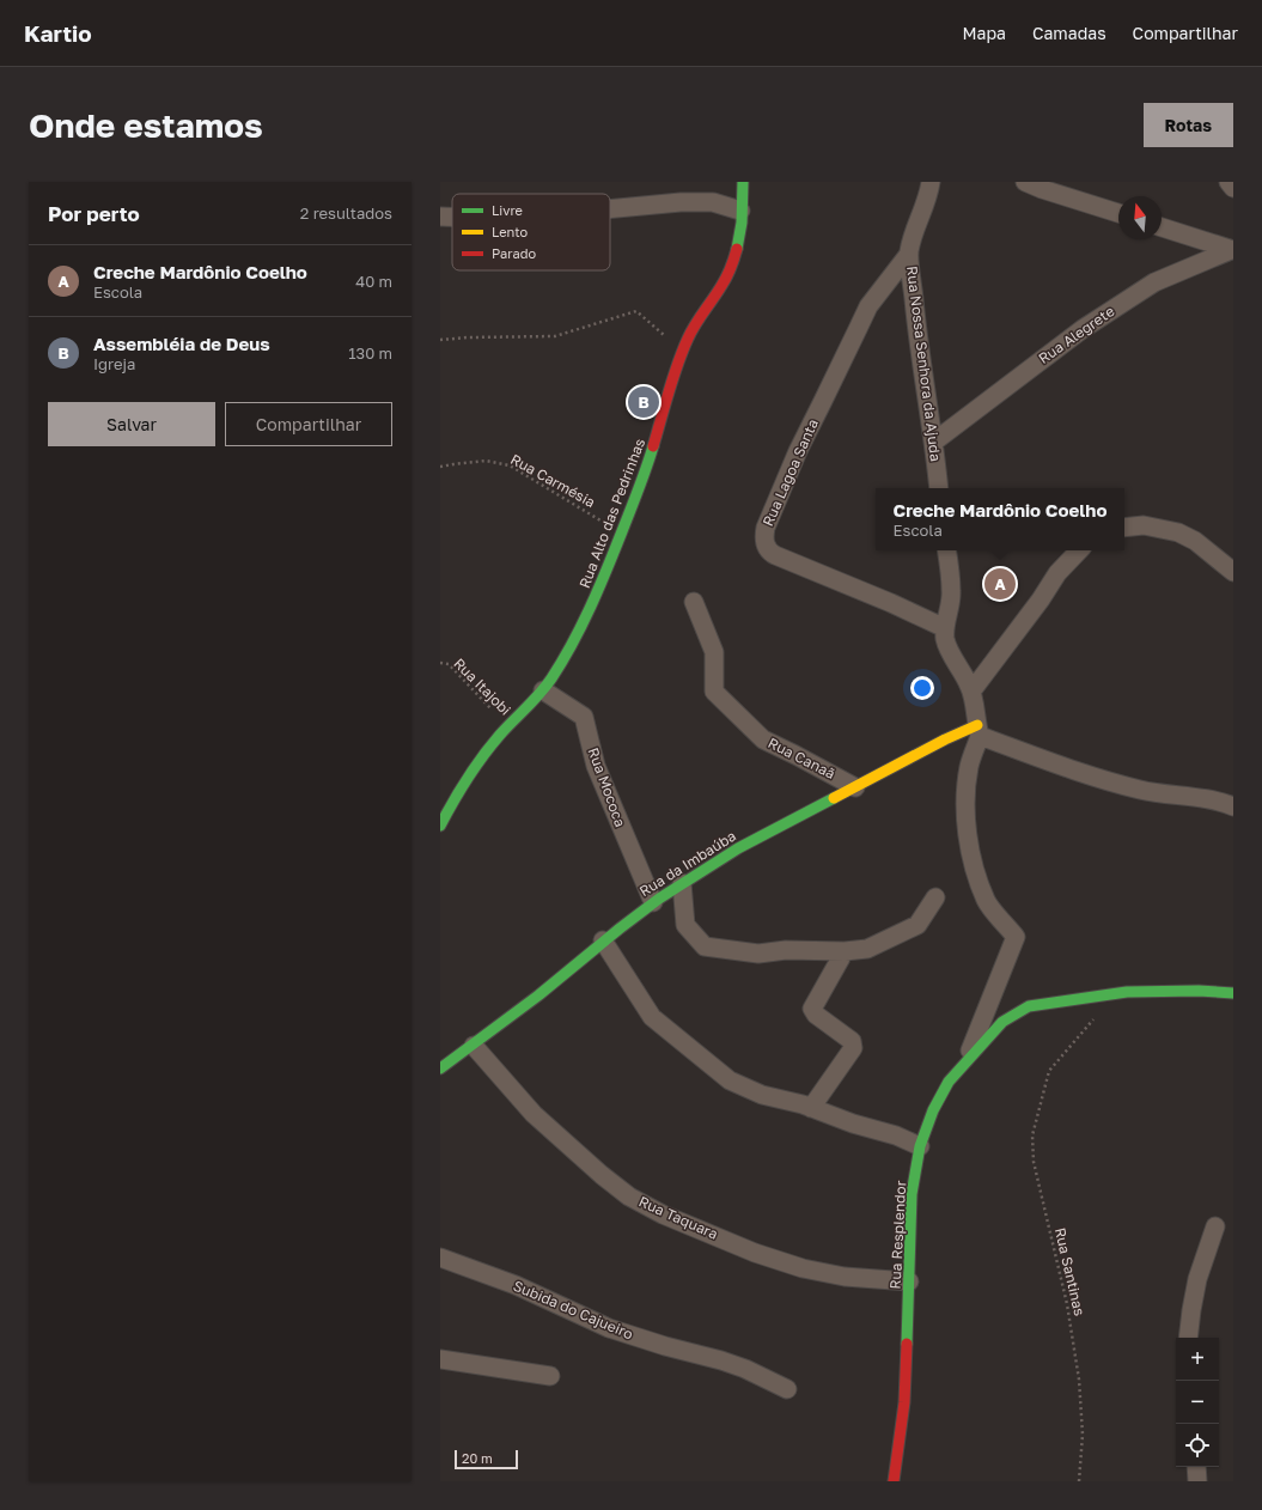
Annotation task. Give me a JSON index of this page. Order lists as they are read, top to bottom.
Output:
{
  "streets": {
    "street": [
      "Rua Alegrete",
      "Rua Nossa Senhora da Ajuda",
      "Rua Lagoa Santa",
      "Rua Alto das Pedrinhas",
      "Rua Canaã",
      "Rua Mococa",
      "Rua da Imbaúba",
      "Rua Taquara",
      "Rua Resplendor",
      "Subida do Cajueiro"
    ],
    "path": ["Rua Carmésia", "Rua Itajobi", "Rua Santinas"]
  },
  "crossings": [
    ["Rua Alegrete", "Rua Nossa Senhora da Ajuda"],
    ["Rua Nossa Senhora da Ajuda", "Rua Lagoa Santa"],
    ["Rua Carmésia", "Rua Alto das Pedrinhas"],
    ["Rua Alto das Pedrinhas", "Rua Itajobi"],
    ["Rua Alto das Pedrinhas", "Rua Mococa"],
    ["Rua Canaã", "Rua da Imbaúba"],
    ["Rua Mococa", "Rua da Imbaúba"],
    ["Rua da Imbaúba", "Rua Taquara"],
    ["Rua Taquara", "Rua Resplendor"]
  ],
  "legend": ["Livre", "Lento", "Parado"],
  "scale_bar": "20 m",
  "north": "top",
  "page": {
    "header": "Kartio",
    "nav": ["Mapa", "Camadas", "Compartilhar"],
    "buttons": [
      "Rotas",
      ["Salvar", "Compartilhar"]
    ],
    "title": "Onde estamos",
    "heading": ["Por perto", "2 resultados"],
    "list": [
      {
        "mark": "A",
        "name": "Creche Mardônio Coelho",
        "note": "Escola",
        "value": "40 m"
      },
      {
        "mark": "B",
        "name": "Assembléia de Deus",
        "note": "Igreja",
        "value": "130 m"
      }
    ],
    "pins": ["B", "A"],
    "popup": ["Creche Mardônio Coelho", "Escola"],
    "map_buttons": ["+", "−"],
    "scale": "20 m"
  }
}
